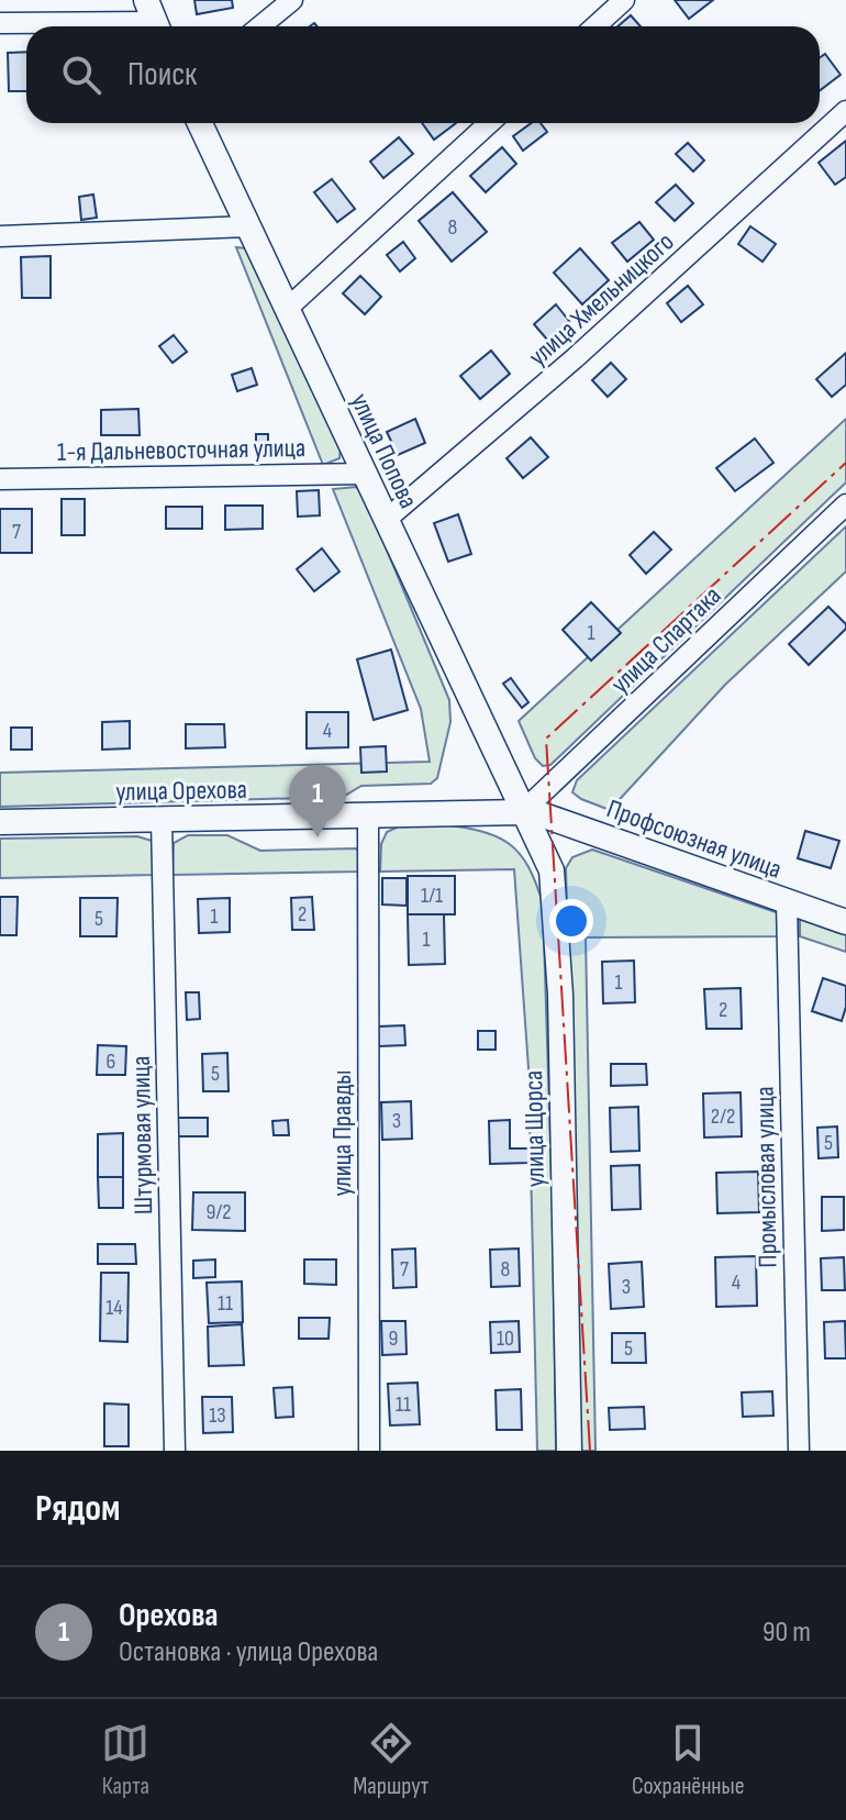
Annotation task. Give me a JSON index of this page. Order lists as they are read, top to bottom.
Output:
{
  "streets": {
    "street": [
      "улица Хмельницкого",
      "1-я Дальневосточная улица",
      "улица Попова",
      "улица Спартака",
      "улица Орехова",
      "Профсоюзная улица",
      "улица Щорса",
      "улица Правды",
      "Штурмовая улица",
      "Промысловая улица"
    ]
  },
  "crossings": [
    ["улица Хмельницкого", "улица Попова"],
    ["1-я Дальневосточная улица", "улица Попова"],
    ["улица Попова", "улица Спартака"],
    ["улица Попова", "улица Орехова"],
    ["улица Попова", "Профсоюзная улица"],
    ["улица Попова", "улица Щорса"],
    ["улица Спартака", "улица Орехова"],
    ["улица Спартака", "Профсоюзная улица"],
    ["улица Спартака", "улица Щорса"],
    ["улица Орехова", "Профсоюзная улица"],
    ["улица Орехова", "улица Щорса"],
    ["улица Орехова", "улица Правды"],
    ["улица Орехова", "Штурмовая улица"],
    ["Профсоюзная улица", "улица Щорса"],
    ["Профсоюзная улица", "Промысловая улица"]
  ],
  "house_numbers": [
    "8",
    "7",
    "1",
    "4",
    "1/1",
    "2",
    "1",
    "5",
    "1",
    "1",
    "2",
    "6",
    "5",
    "2/2",
    "3",
    "5",
    "9/2",
    "7",
    "8",
    "4",
    "3",
    "11",
    "14",
    "9",
    "10",
    "5",
    "11",
    "13"
  ],
  "page": {
    "search": "Поиск",
    "pins": "1",
    "heading": "Рядом",
    "list": [
      {
        "mark": "1",
        "name": "Орехова",
        "note": "Остановка · улица Орехова",
        "value": "90 m"
      }
    ],
    "nav": ["Карта", "Маршрут", "Сохранённые"]
  }
}
